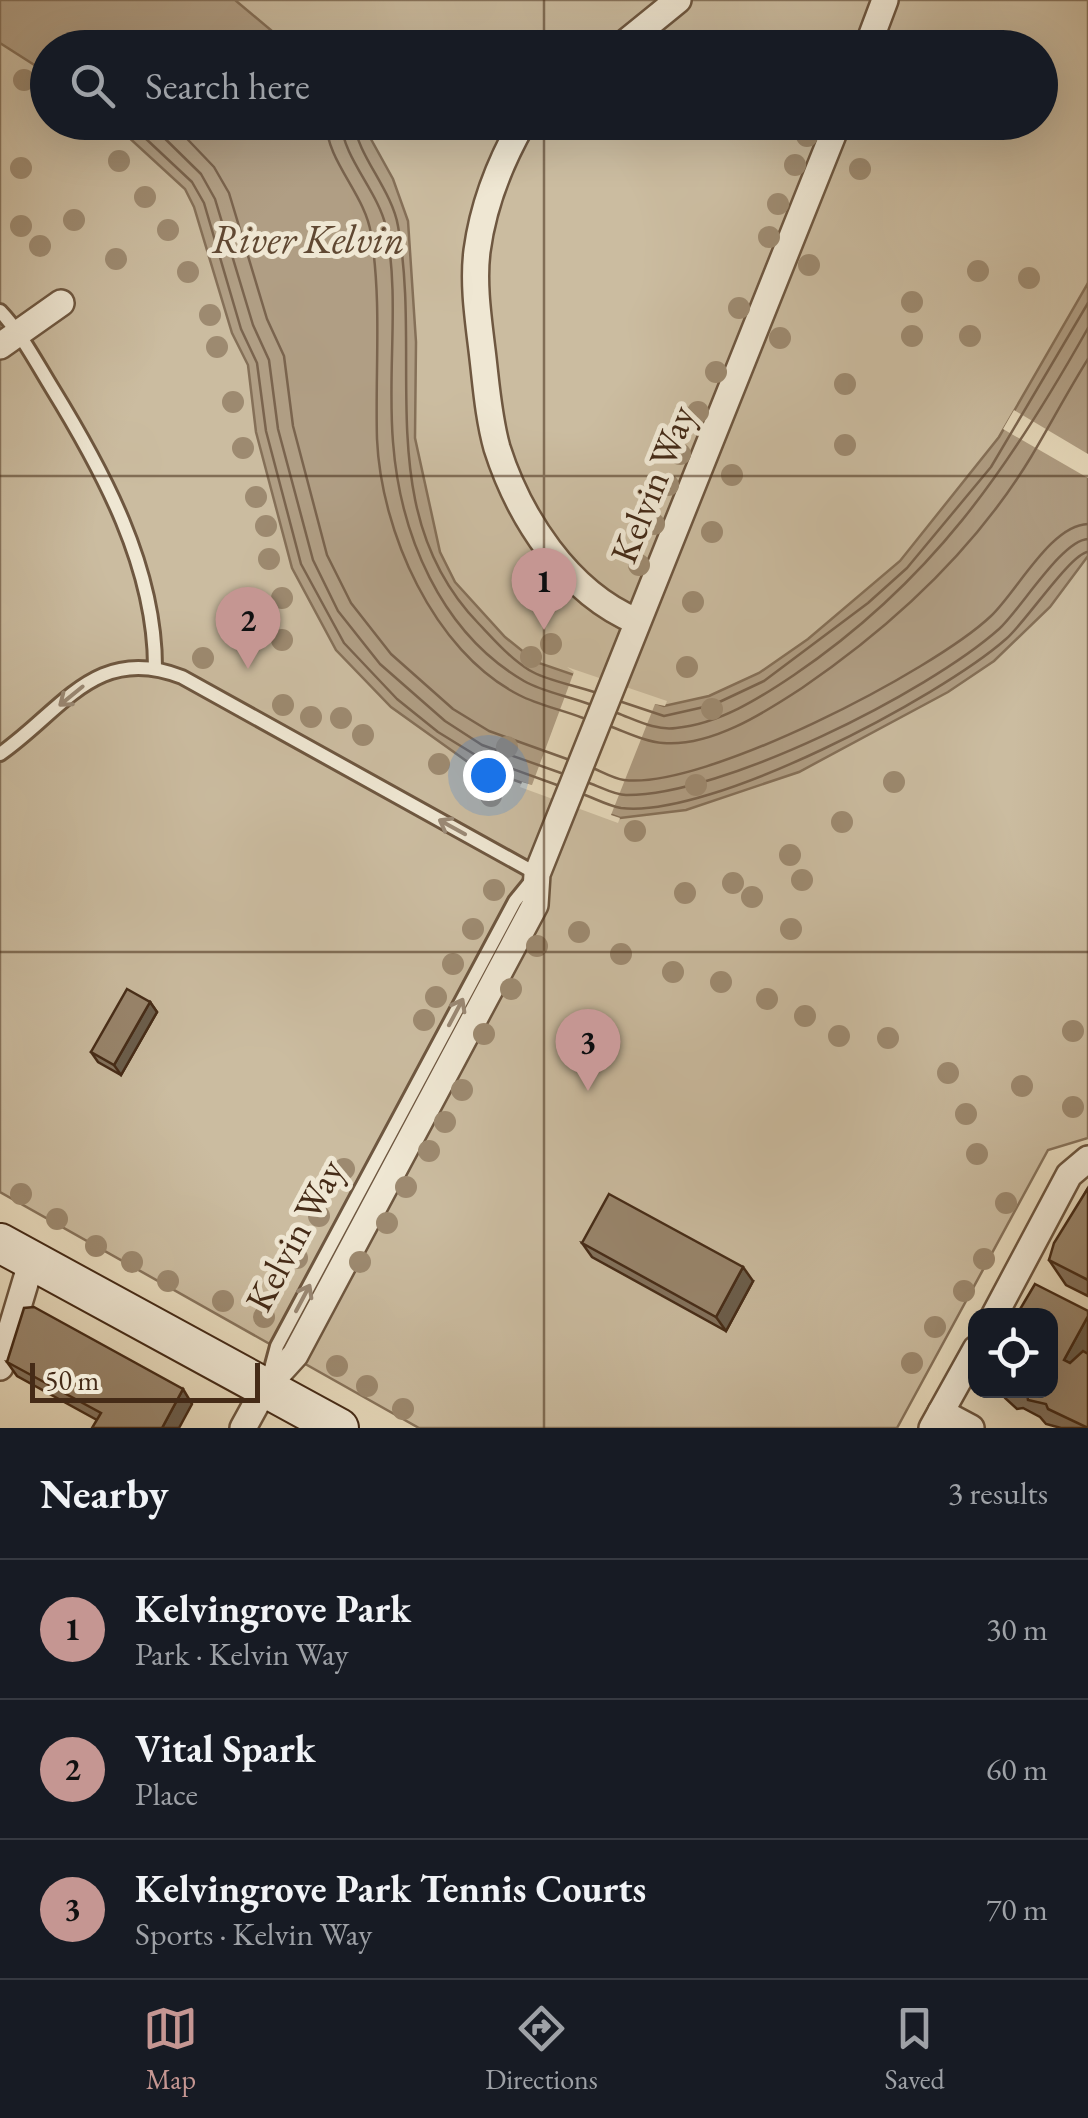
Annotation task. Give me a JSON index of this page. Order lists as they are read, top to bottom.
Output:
{
  "streets": {
    "street": ["Kelvin Way"]
  },
  "water": ["River Kelvin"],
  "scale_bar": "50 m",
  "page": {
    "search": "Search here",
    "pins": ["1", "2", "3"],
    "scale": "50 m",
    "heading": ["Nearby", "3 results"],
    "list": [
      {
        "mark": "1",
        "name": "Kelvingrove Park",
        "note": "Park · Kelvin Way",
        "value": "30 m"
      },
      {
        "mark": "2",
        "name": "Vital Spark",
        "note": "Place",
        "value": "60 m"
      },
      {
        "mark": "3",
        "name": "Kelvingrove Park Tennis Courts",
        "note": "Sports · Kelvin Way",
        "value": "70 m"
      }
    ],
    "nav": ["Map", "Directions", "Saved"]
  }
}
